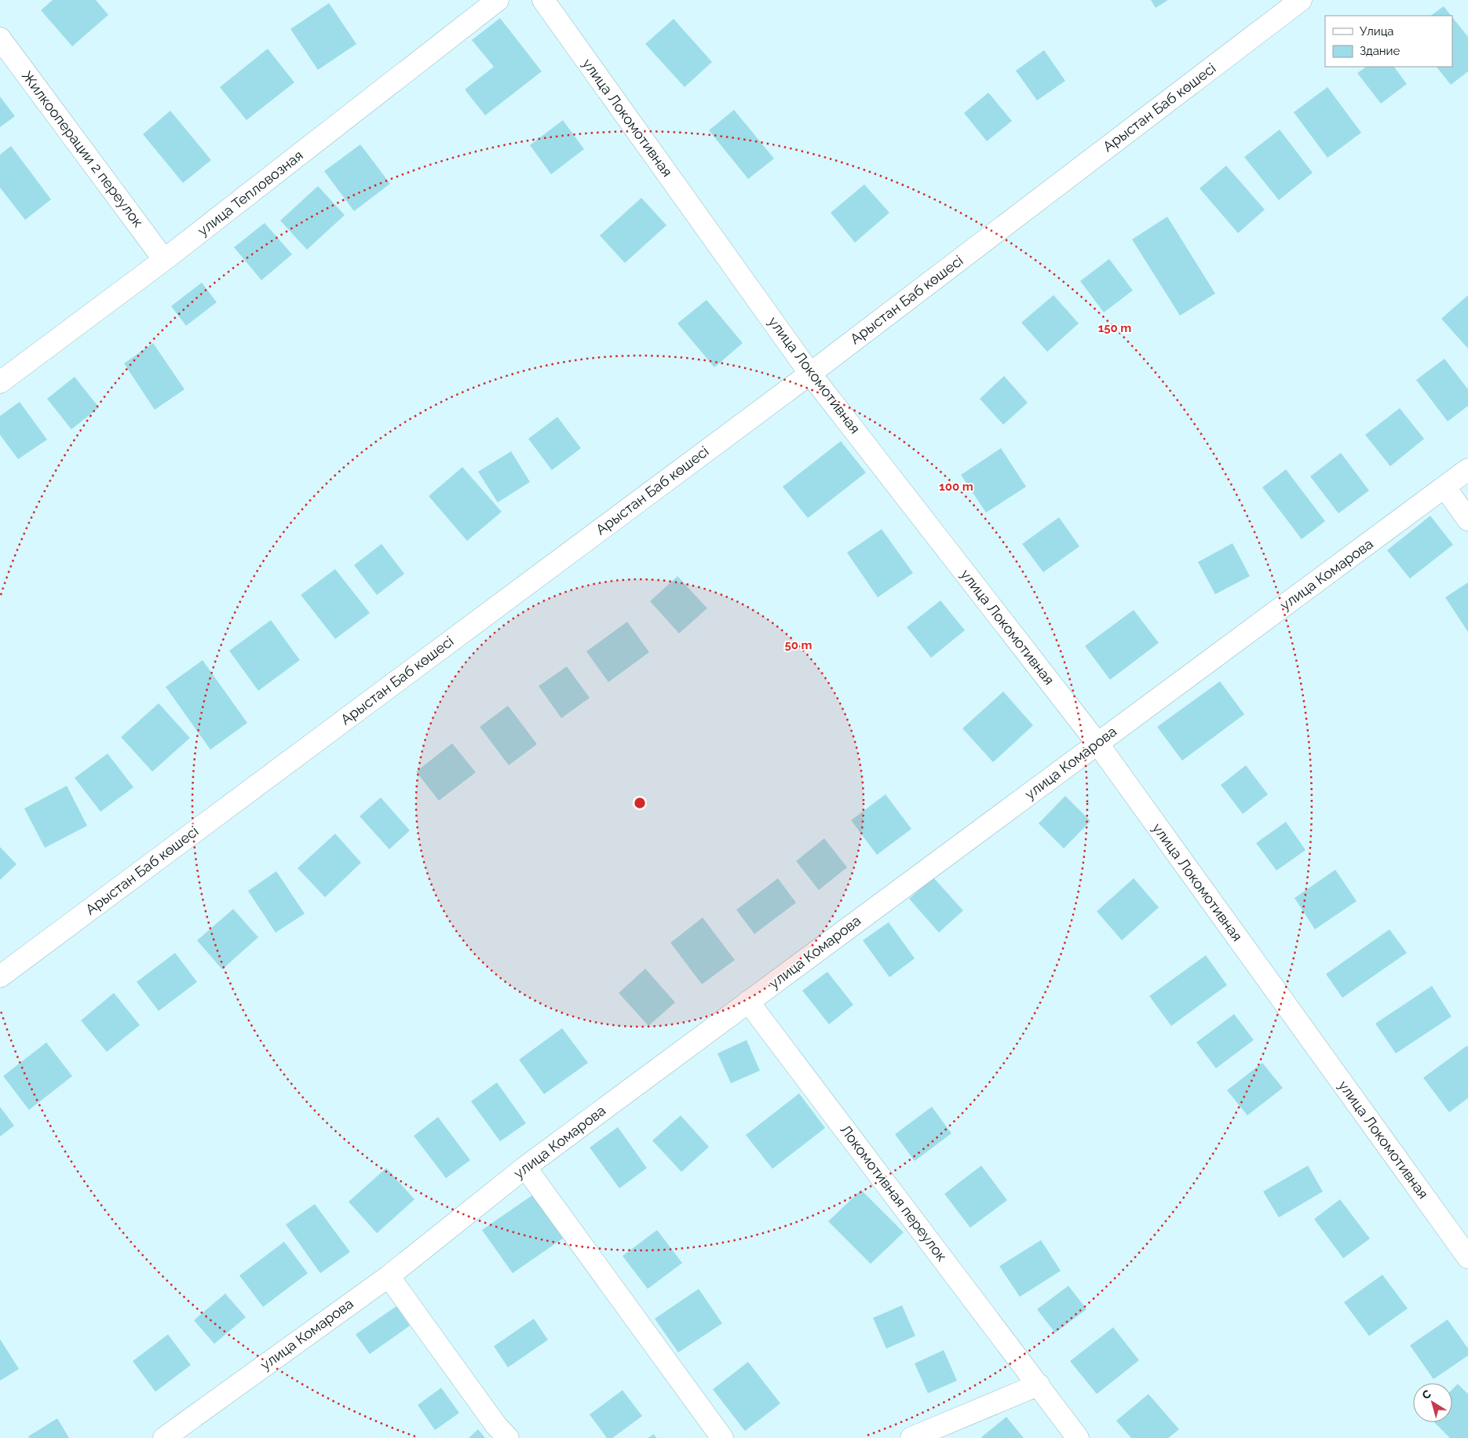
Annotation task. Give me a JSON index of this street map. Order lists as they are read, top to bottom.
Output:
{
  "streets": {
    "street": [
      "Арыстан Баб көшесі",
      "улица Локомотивная",
      "Жилкооперации 2 переулок",
      "улица Тепловозная",
      "улица Комарова",
      "Локомотивная переулок"
    ]
  },
  "crossings": [
    ["Арыстан Баб көшесі", "улица Локомотивная"],
    ["улица Локомотивная", "улица Комарова"],
    ["Жилкооперации 2 переулок", "улица Тепловозная"],
    ["улица Комарова", "Локомотивная переулок"]
  ],
  "legend": ["Улица", "Здание"],
  "north": "top left",
  "rings": ["150 m", "100 m", "50 m"]
}
